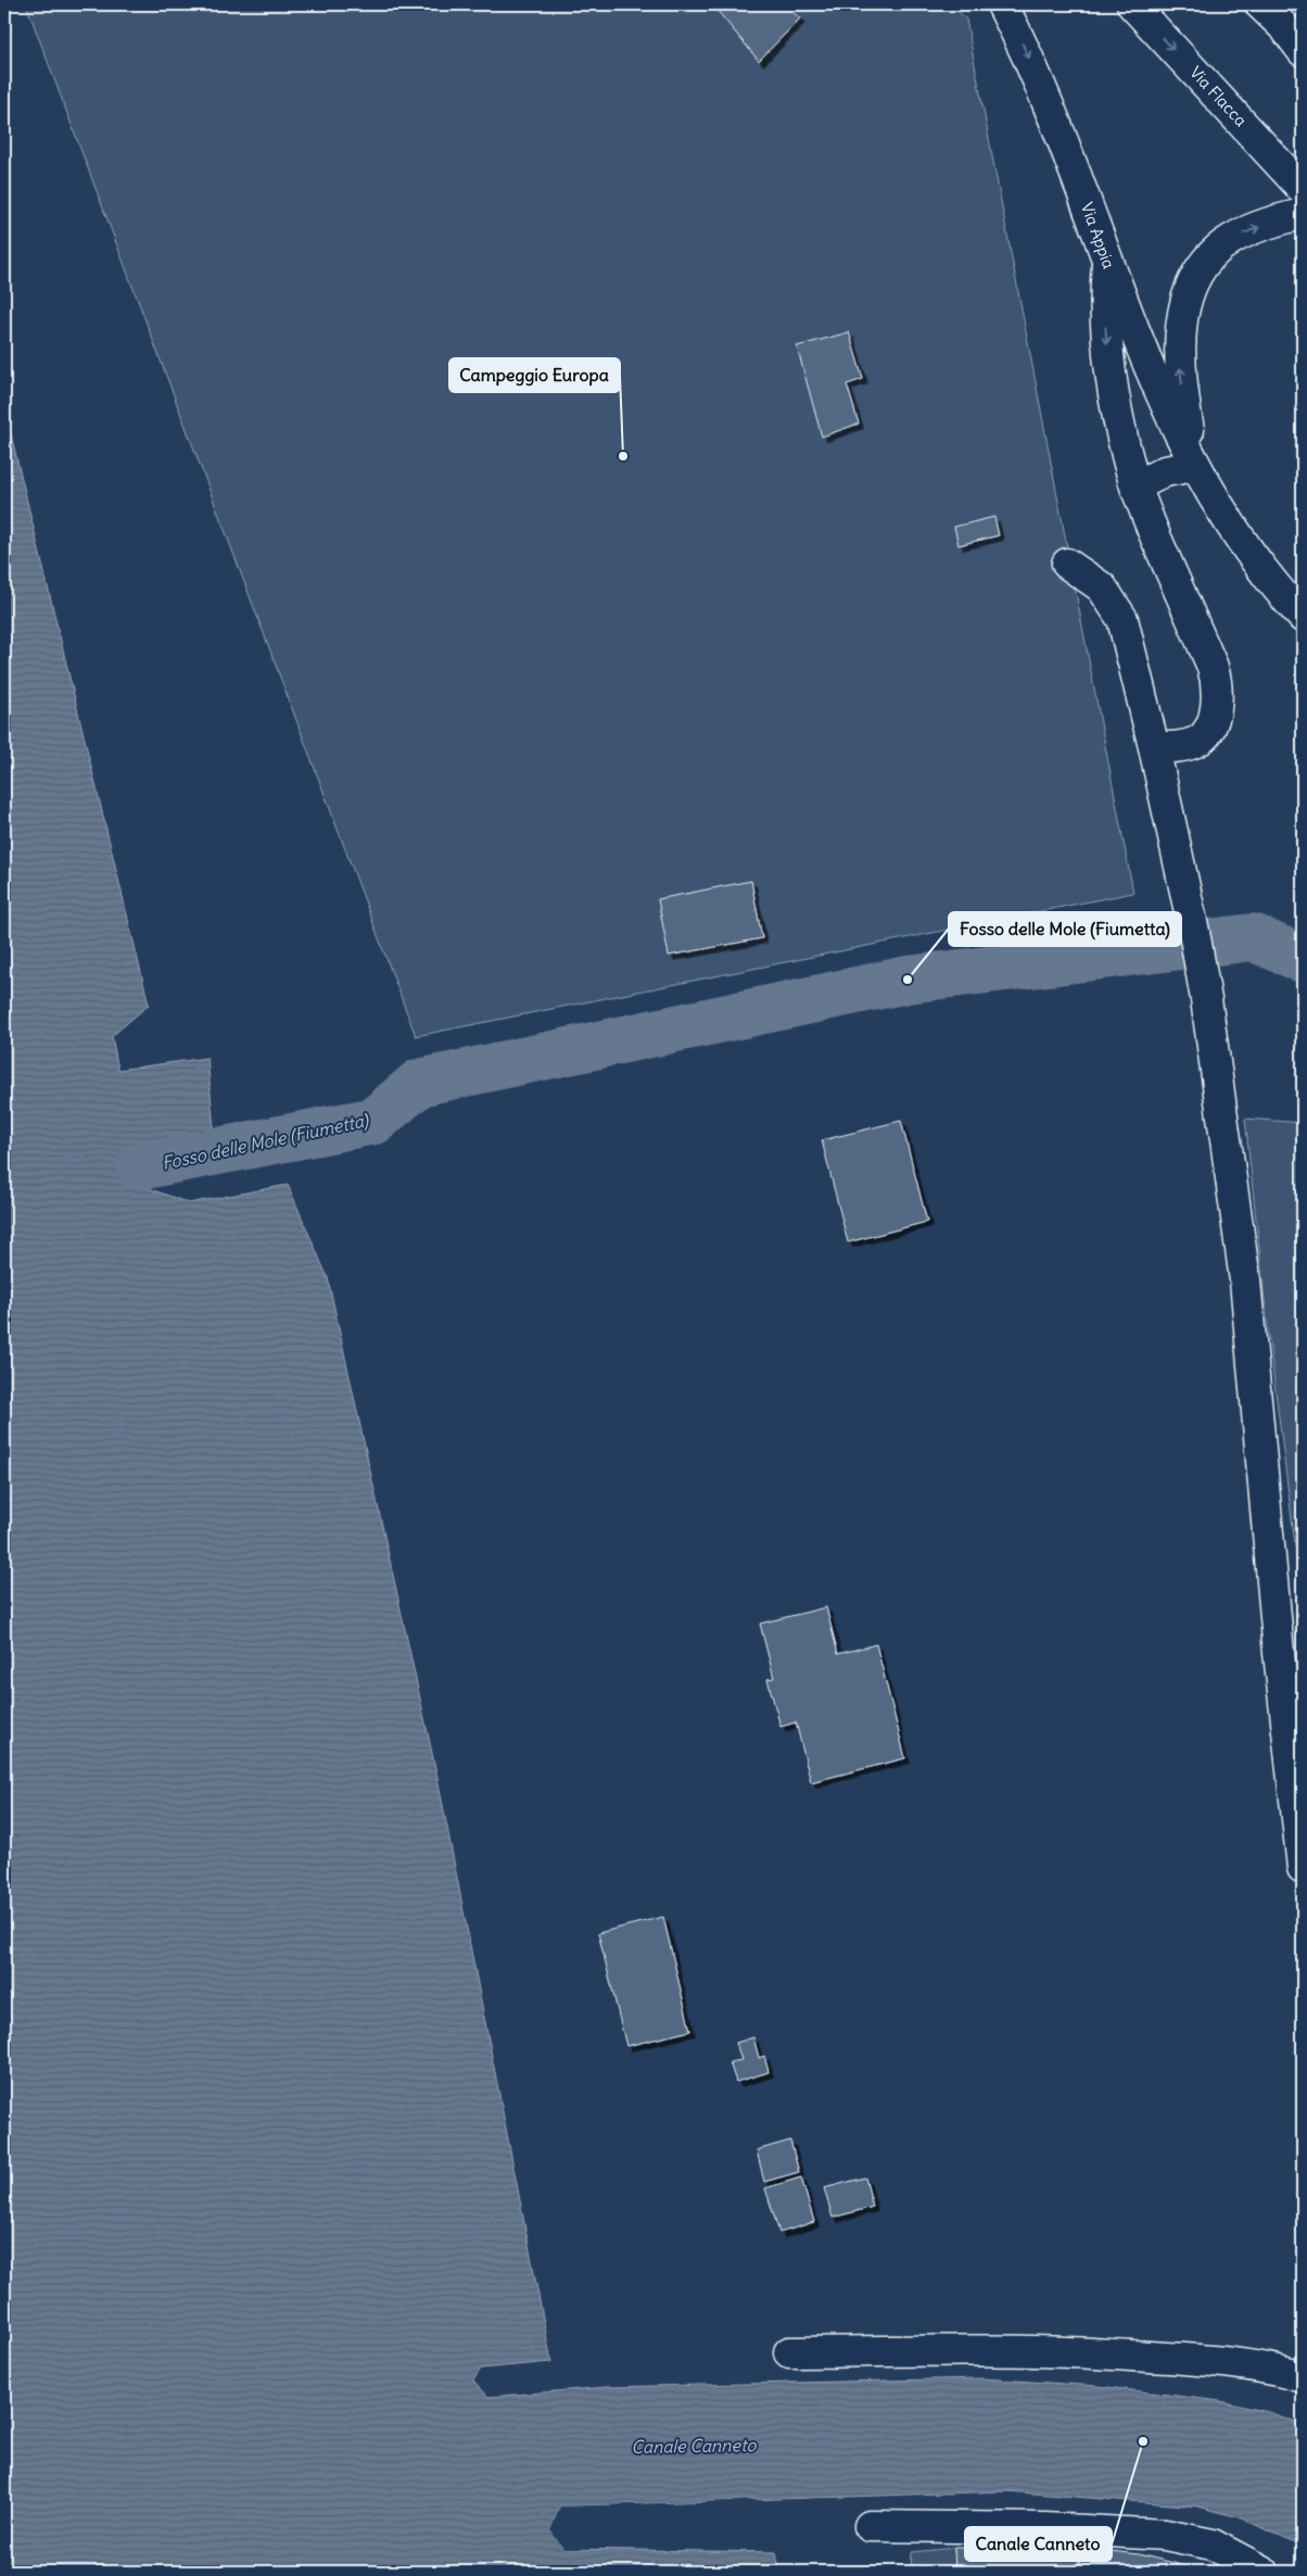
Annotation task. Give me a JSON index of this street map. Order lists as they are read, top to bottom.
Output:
{
  "streets": {
    "street": ["Via Flacca", "Via Appia"]
  },
  "one_way": ["Via Flacca"],
  "water": ["Fosso delle Mole (Fiumetta)", "Canale Canneto"],
  "places": ["Campeggio Europa", "Fosso delle Mole (Fiumetta)", "Canale Canneto"]
}
